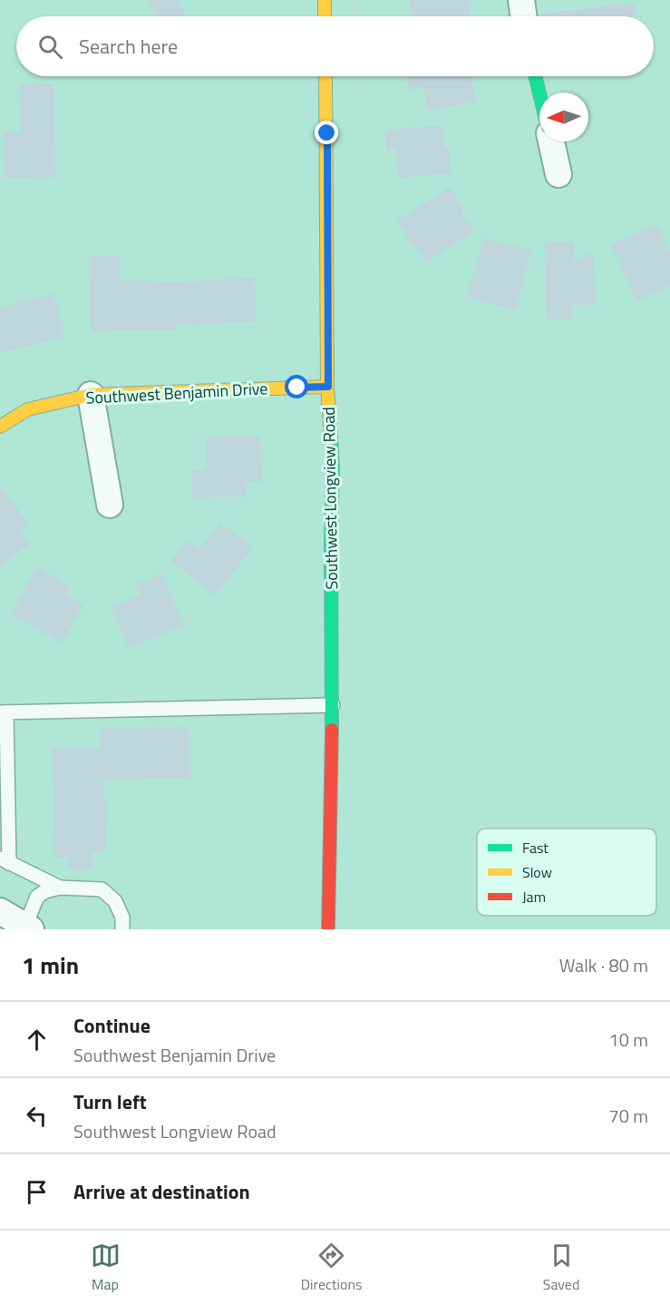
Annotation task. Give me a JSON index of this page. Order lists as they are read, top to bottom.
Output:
{
  "streets": {
    "street": ["Southwest Benjamin Drive", "Southwest Longview Road"]
  },
  "crossings": [
    ["Southwest Benjamin Drive", "Southwest Longview Road"]
  ],
  "legend": ["Fast", "Slow", "Jam"],
  "north": "left",
  "page": {
    "search": "Search here",
    "heading": ["1 min", "Walk · 80 m"],
    "list": [
      ["Continue", "Southwest Benjamin Drive", "10 m"],
      ["Turn left", "Southwest Longview Road", "70 m"],
      "Arrive at destination"
    ],
    "nav": ["Map", "Directions", "Saved"]
  }
}
